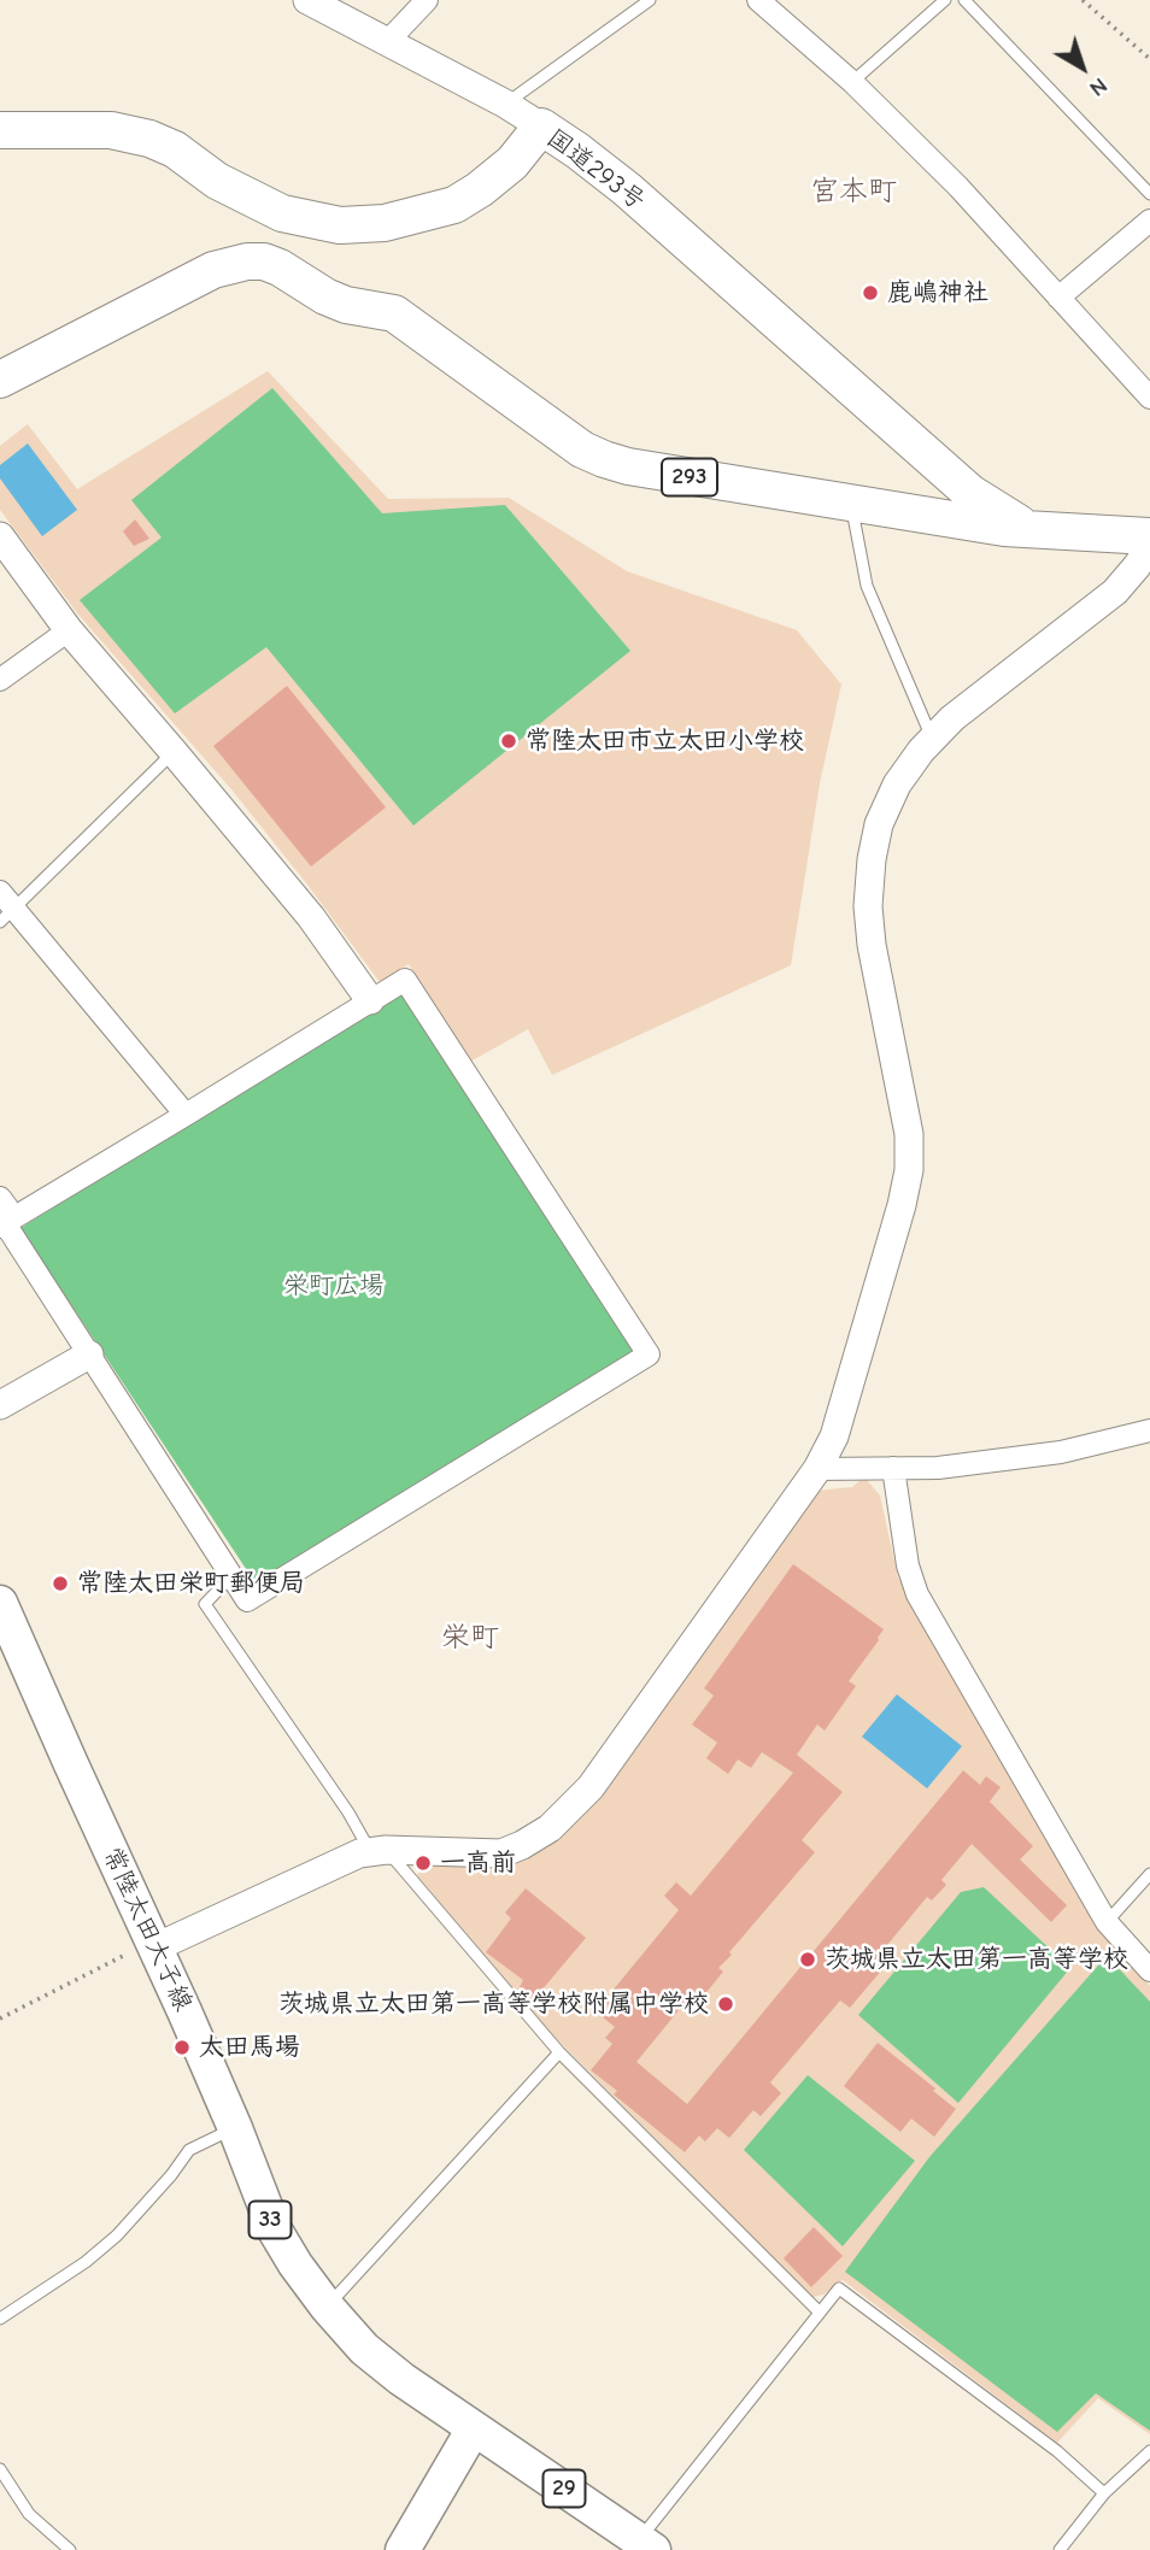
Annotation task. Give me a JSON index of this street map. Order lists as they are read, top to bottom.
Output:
{
  "streets": {
    "highway": ["国道293号", "293"],
    "main road": ["常陸太田大子線", "33", "29"]
  },
  "crossings": [
    ["国道293号", "293"],
    ["常陸太田大子線", "29"]
  ],
  "districts": ["宮本町", "栄町"],
  "parks": ["栄町広場"],
  "places": [
    "鹿嶋神社",
    "常陸太田市立太田小学校",
    "常陸太田栄町郵便局",
    "一高前",
    "茨城県立太田第一高等学校",
    "茨城県立太田第一高等学校附属中学校",
    "太田馬場"
  ],
  "north": "bottom right"
}
